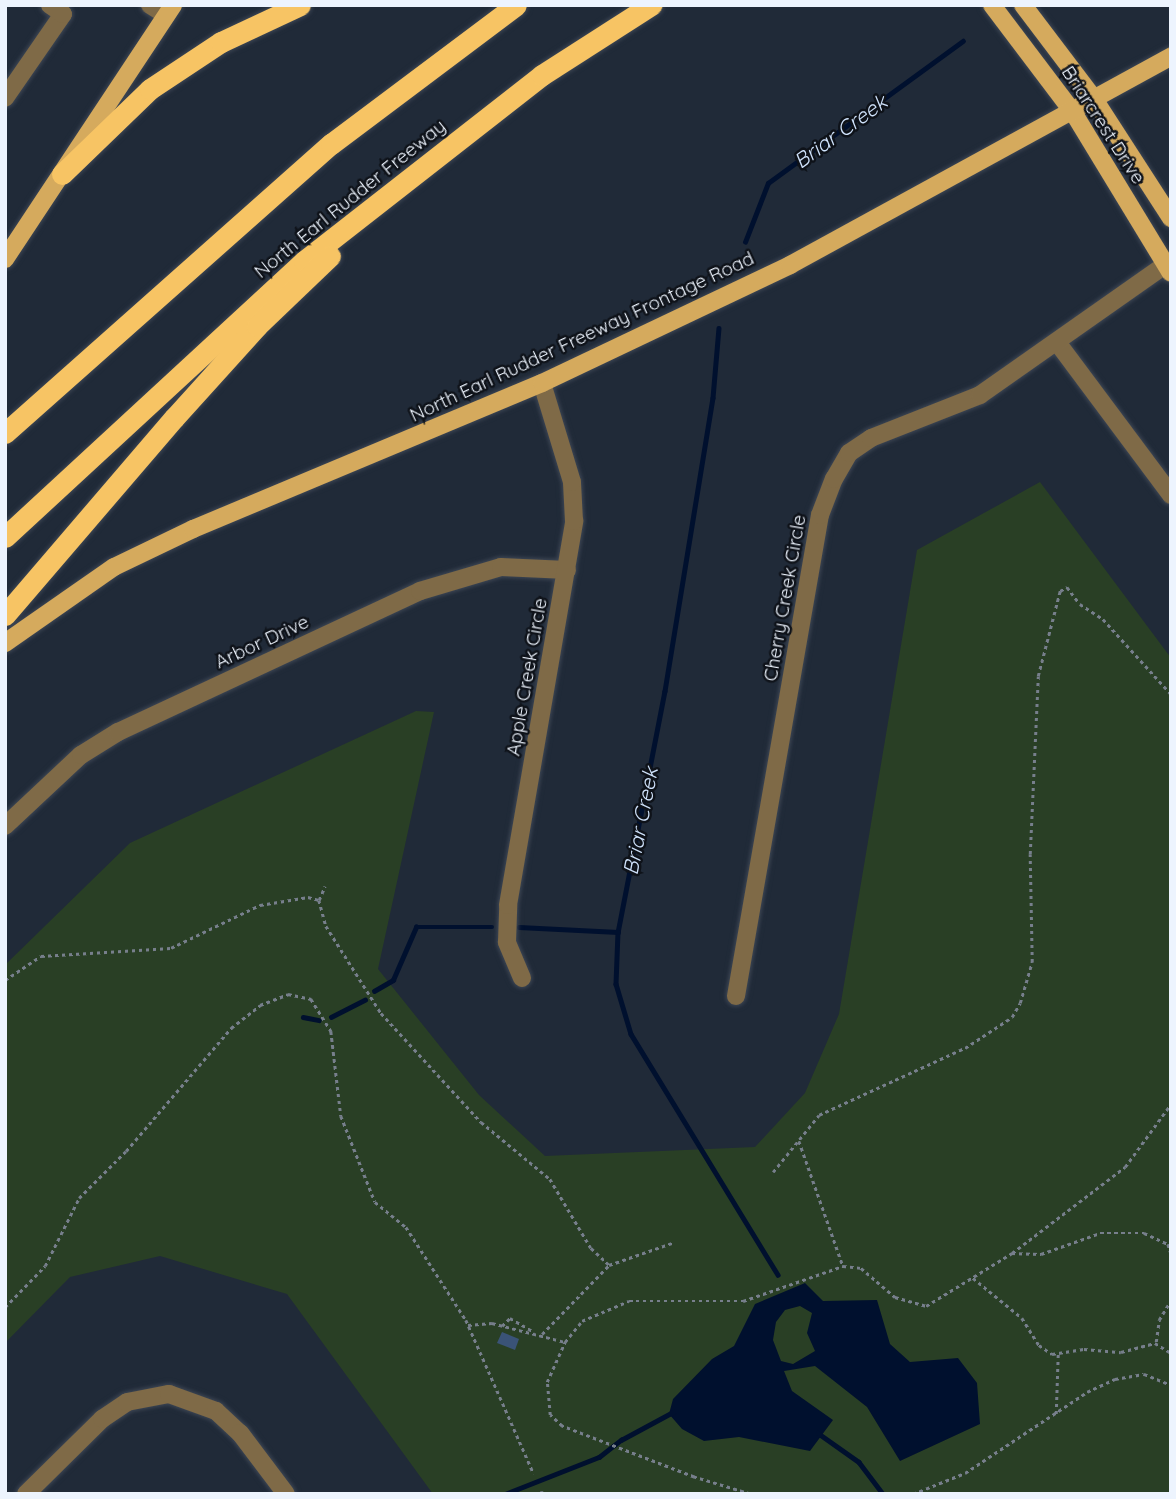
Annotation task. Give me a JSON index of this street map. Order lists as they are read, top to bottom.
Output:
{
  "streets": {
    "highway": ["North Earl Rudder Freeway"],
    "main road": ["Briarcrest Drive", "North Earl Rudder Freeway Frontage Road"],
    "street": ["Cherry Creek Circle", "Arbor Drive", "Apple Creek Circle"]
  },
  "crossings": [
    ["Briarcrest Drive", "North Earl Rudder Freeway Frontage Road"],
    ["Briarcrest Drive", "Cherry Creek Circle"],
    ["North Earl Rudder Freeway Frontage Road", "Apple Creek Circle"],
    ["Arbor Drive", "Apple Creek Circle"]
  ],
  "water": ["Briar Creek"]
}
